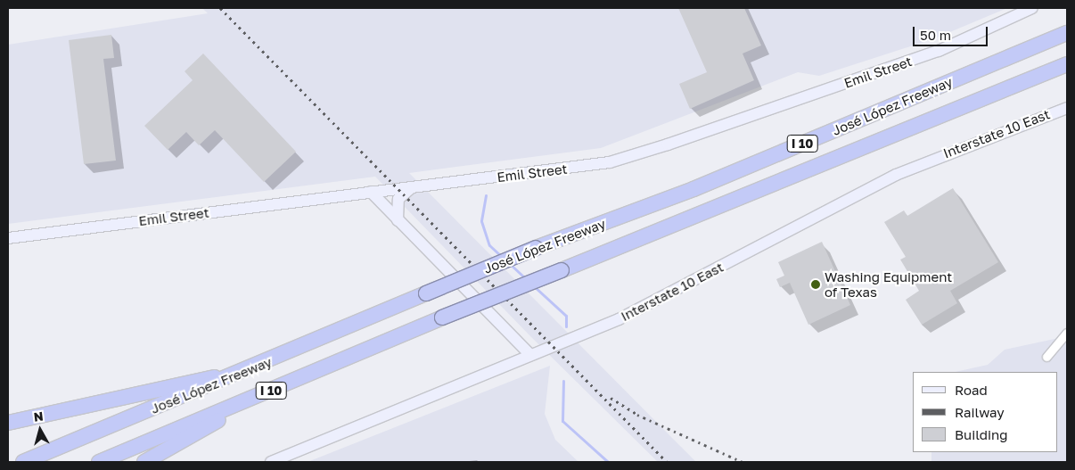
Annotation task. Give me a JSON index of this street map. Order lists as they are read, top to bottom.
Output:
{
  "streets": {
    "highway": ["José López Freeway", "I 10"],
    "main road": ["Emil Street", "Interstate 10 East"]
  },
  "places": ["Washing Equipment of Texas"],
  "legend": ["Road", "Railway", "Building"],
  "scale_bar": "50 m",
  "north": "top"
}
